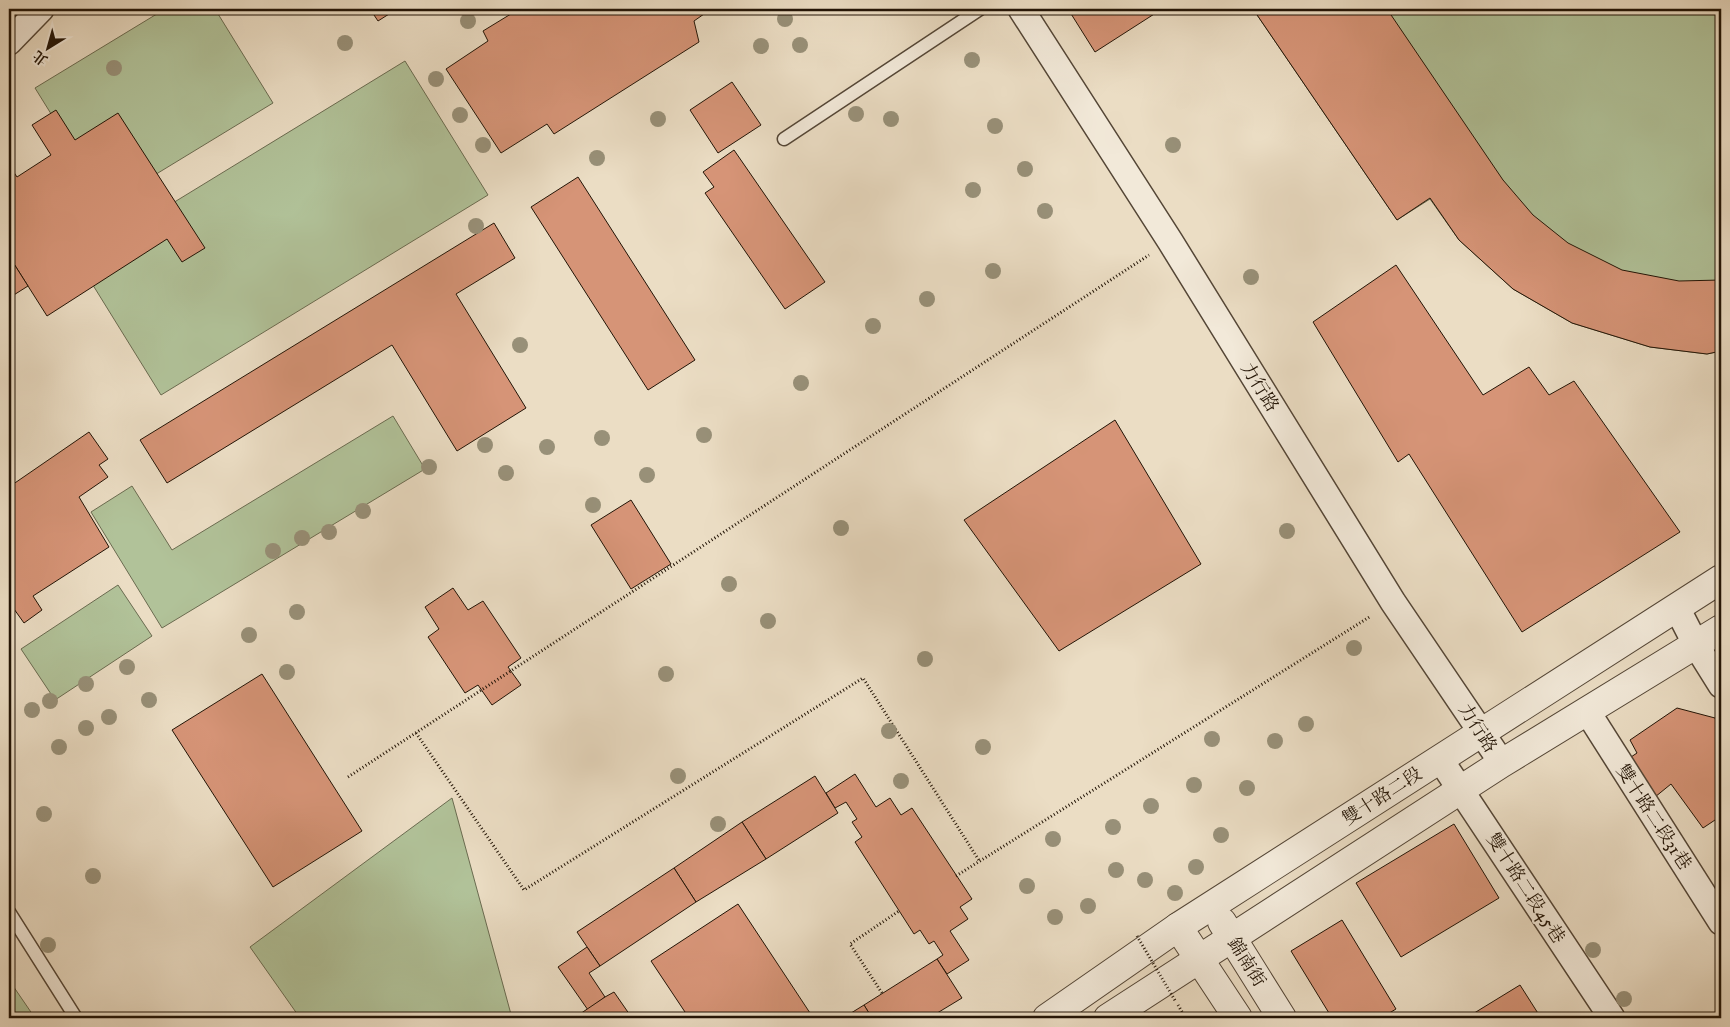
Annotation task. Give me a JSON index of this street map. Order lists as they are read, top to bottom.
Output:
{
  "streets": {
    "street": [
      "力行路",
      "雙十路二段",
      "雙十路二段31巷",
      "雙十路二段45巷",
      "錦南街"
    ]
  },
  "crossings": [
    ["力行路", "雙十路二段"],
    ["雙十路二段", "雙十路二段45巷"],
    ["雙十路二段", "錦南街"]
  ],
  "north": "bottom left"
}
